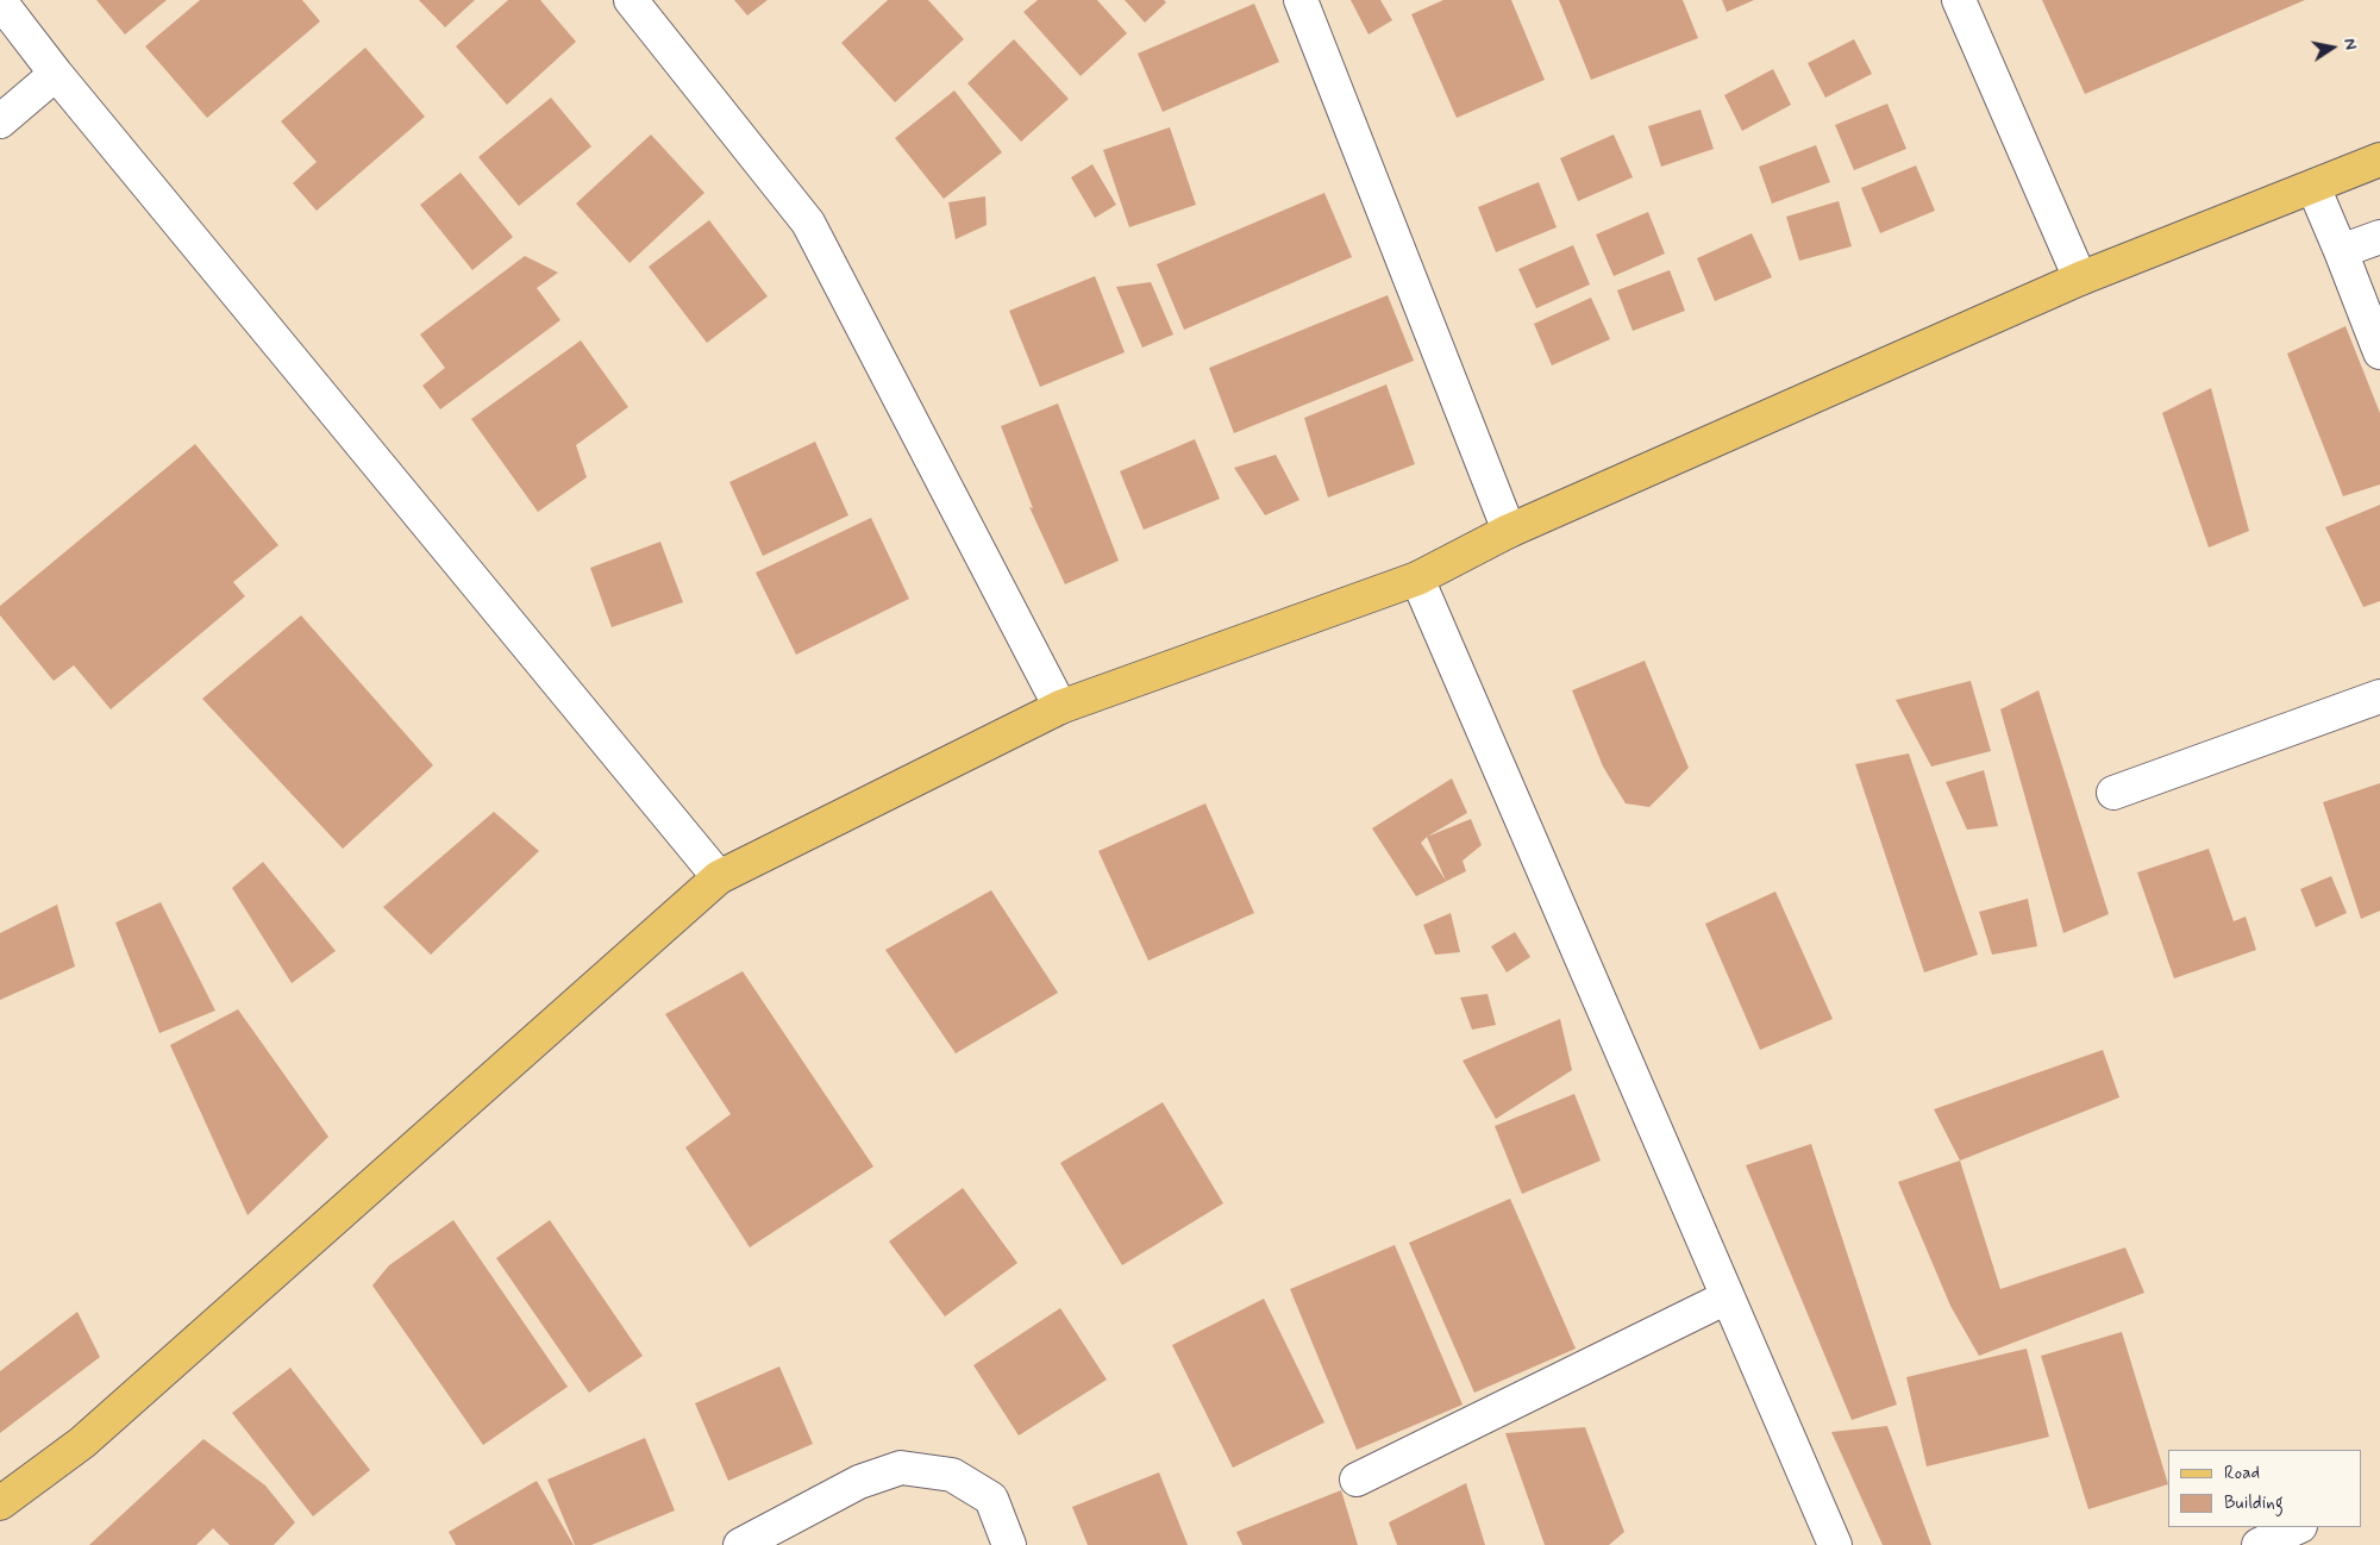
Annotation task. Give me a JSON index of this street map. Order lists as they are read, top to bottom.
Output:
{
  "legend": ["Road", "Building"],
  "north": "right"
}
